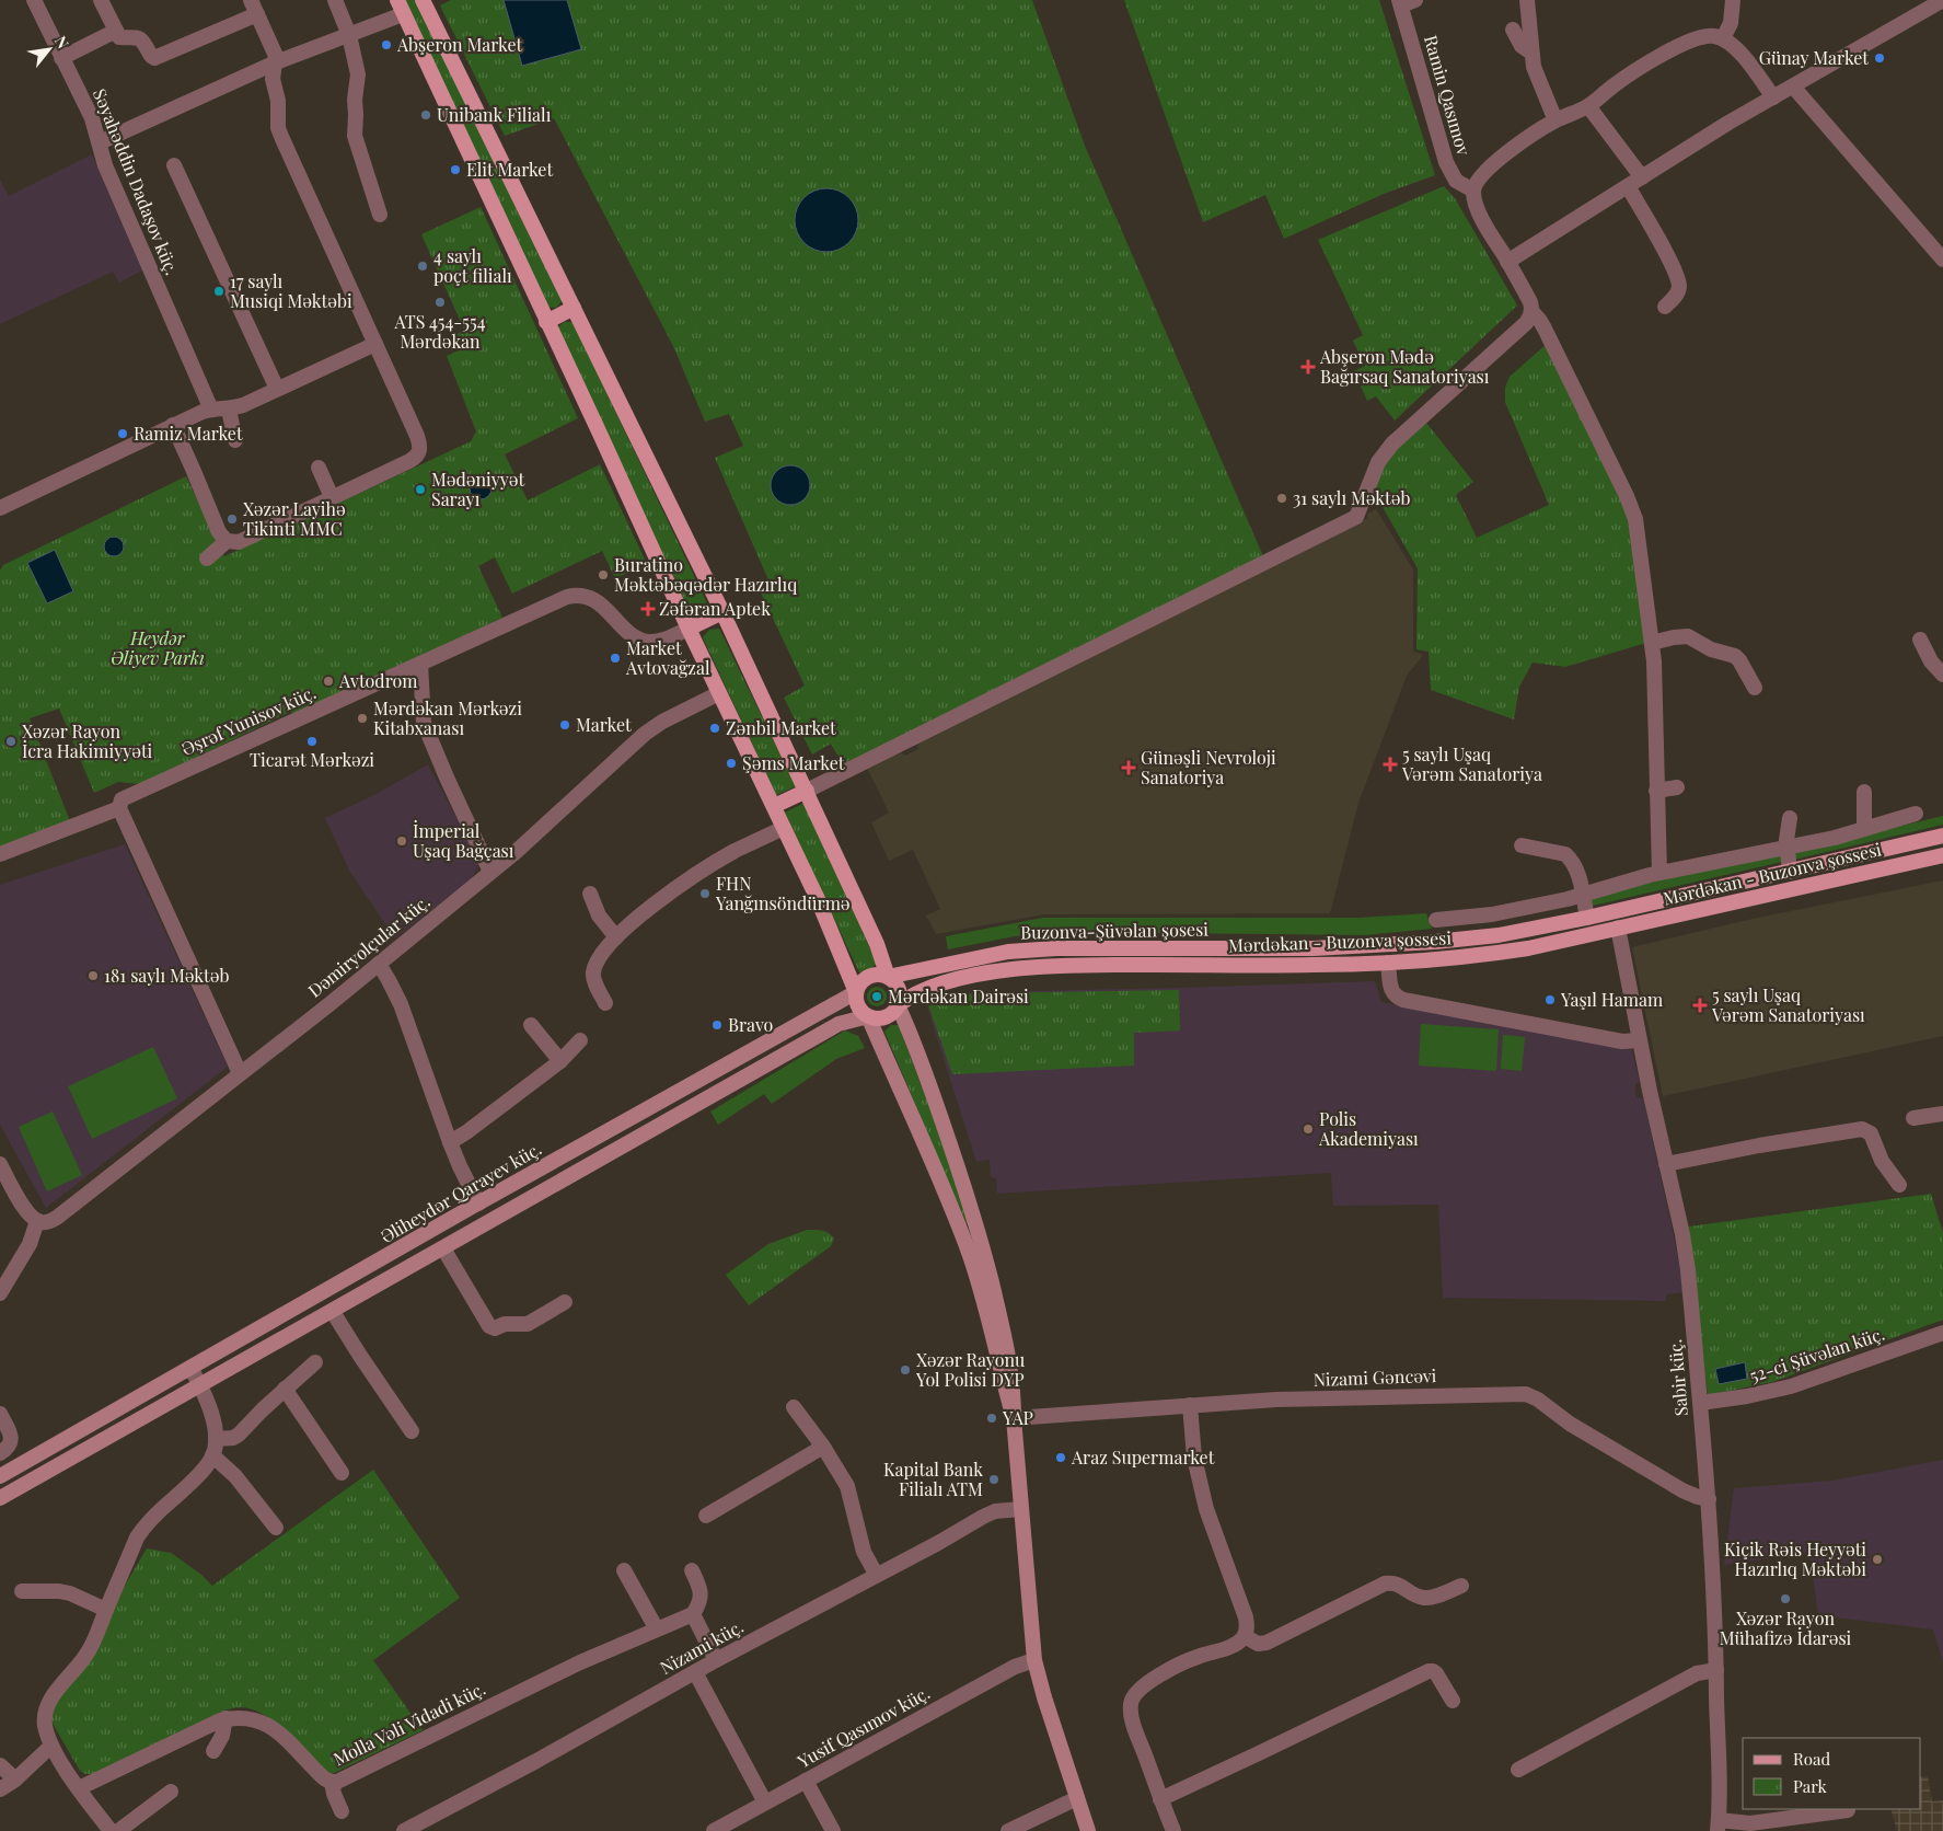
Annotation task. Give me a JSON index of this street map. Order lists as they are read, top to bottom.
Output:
{
  "streets": {
    "main road": ["Mərdəkan - Buzonva şossesi", "Buzonva-Şüvəlan şosesi", "Əliheydər Qarayev küç."],
    "street": [
      "Ramin Qasımov",
      "Səyahəddin Dadaşov küç.",
      "Əşrəf Yunisov küç.",
      "Dəmiryolçular küç.",
      "52-ci Şüvəlan küç.",
      "Nizami Gəncəvi",
      "Sabir küç.",
      "Nizami küç.",
      "Molla Vəli Vidadi küç.",
      "Yusif Qasımov küç."
    ]
  },
  "crossings": [
    ["Mərdəkan - Buzonva şossesi", "Buzonva-Şüvəlan şosesi"],
    ["Mərdəkan - Buzonva şossesi", "Əliheydər Qarayev küç."],
    ["Mərdəkan - Buzonva şossesi", "Sabir küç."],
    ["Buzonva-Şüvəlan şosesi", "Əliheydər Qarayev küç."],
    ["52-ci Şüvəlan küç.", "Sabir küç."],
    ["Nizami Gəncəvi", "Sabir küç."]
  ],
  "parks": ["Heydər Əliyev Parkı"],
  "places": {
    "other": [
      "Abşeron Market",
      "Günay Market",
      "Unibank Filialı",
      "Elit Market",
      "4 saylı poçt filialı",
      "17 saylı Musiqi Məktəbi",
      "ATS 454-554 Mərdəkan",
      "Ramiz Market",
      "Mədəniyyət Sarayı",
      "31 saylı Məktəb",
      "Xəzər Layihə Tikinti MMC",
      "Buratino Məktəbəqədər Hazırlıq",
      "Market Avtovağzal",
      "Avtodrom",
      "Mərdəkan Mərkəzi Kitabxanası",
      "Market",
      "Zənbil Market",
      "Xəzər Rayon İcra Hakimiyyəti",
      "Ticarət Mərkəzi",
      "Şəms Market",
      "İmperial Uşaq Bağçası",
      "FHN Yanğınsöndürmə",
      "181 saylı Məktəb",
      "Mərdəkan Dairəsi",
      "Yaşıl Hamam",
      "Bravo",
      "Polis Akademiyası",
      "Xəzər Rayonu Yol Polisi DYP",
      "YAP",
      "Araz Supermarket",
      "Kapital Bank Filialı ATM",
      "Kiçik Rəis Heyyəti Hazırlıq Məktəbi",
      "Xəzər Rayon Mühafizə İdarəsi"
    ],
    "health": [
      "Abşeron Mədə Bağırsaq Sanatoriyası",
      "Zəfəran Aptek",
      "5 saylı Uşaq Vərəm Sanatoriya",
      "Günəşli Nevroloji Sanatoriya",
      "5 saylı Uşaq Vərəm Sanatoriyası"
    ]
  },
  "legend": ["Road", "Park"],
  "north": "top right"
}
